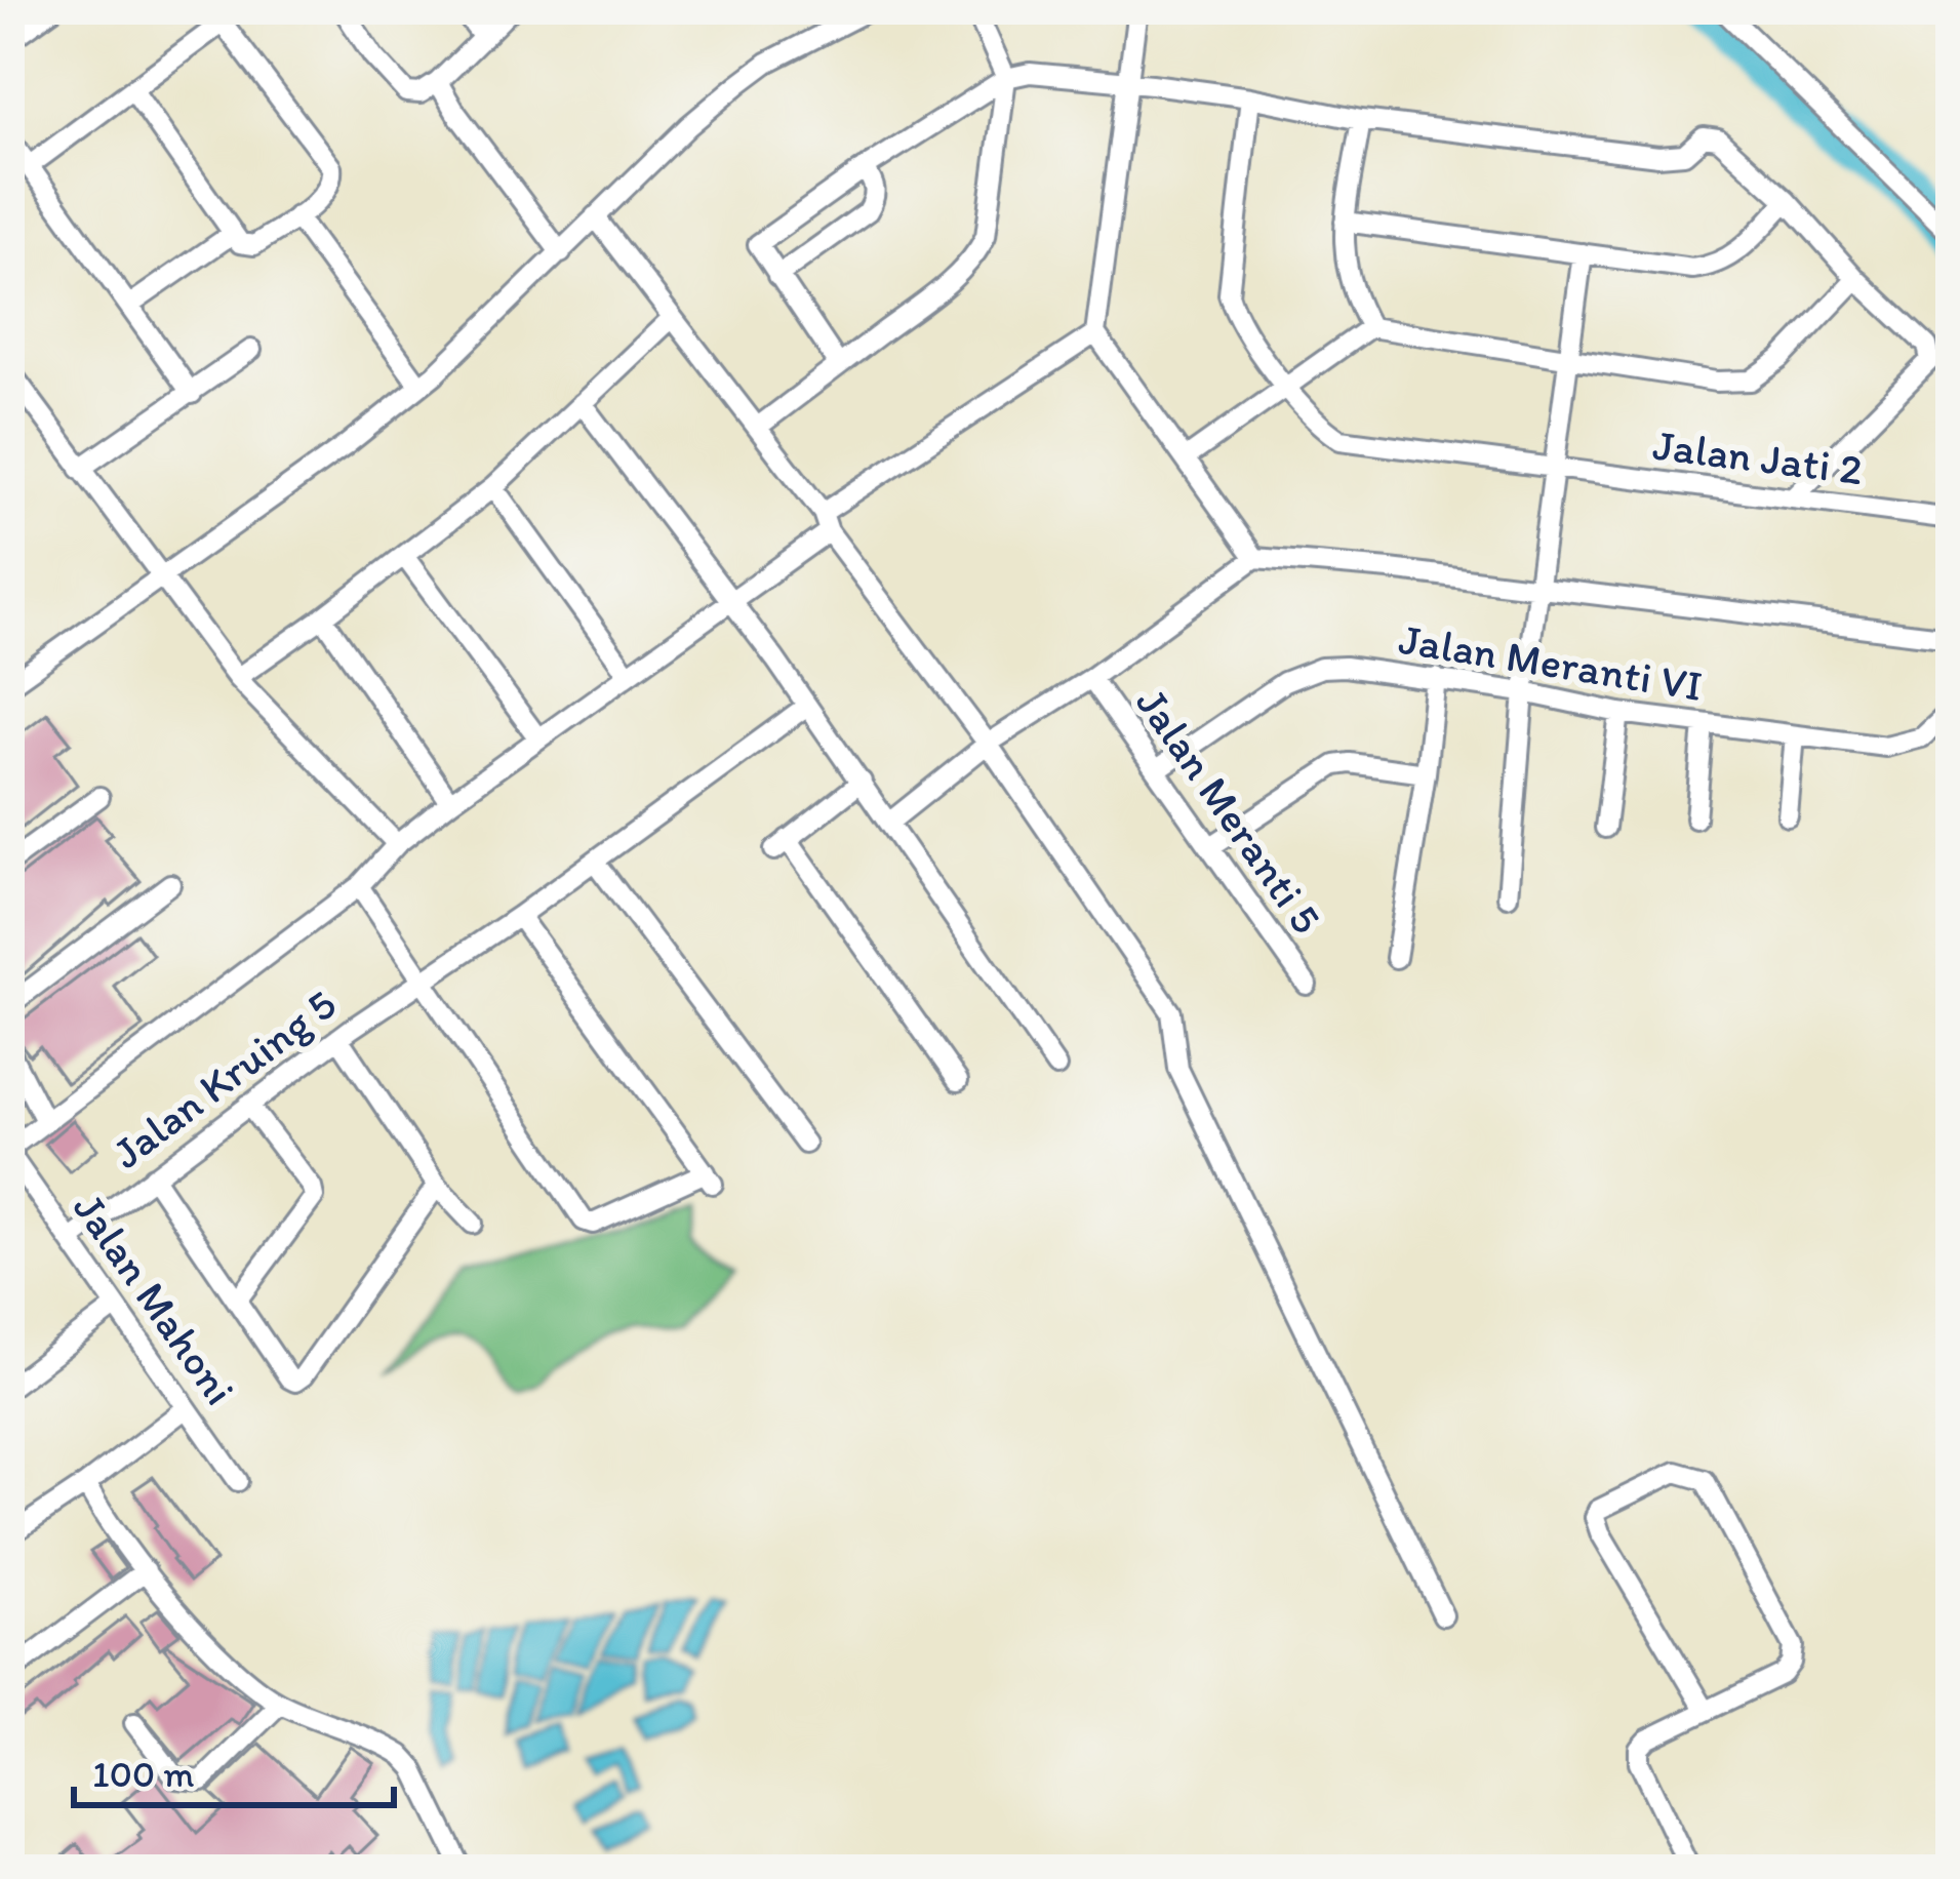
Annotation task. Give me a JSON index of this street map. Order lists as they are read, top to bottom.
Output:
{
  "streets": {
    "street": [
      "Jalan Jati 2",
      "Jalan Meranti VI",
      "Jalan Meranti 5",
      "Jalan Kruing 5",
      "Jalan Mahoni"
    ]
  },
  "crossings": [
    ["Jalan Meranti VI", "Jalan Meranti 5"],
    ["Jalan Kruing 5", "Jalan Mahoni"]
  ],
  "scale_bar": "100 m"
}
